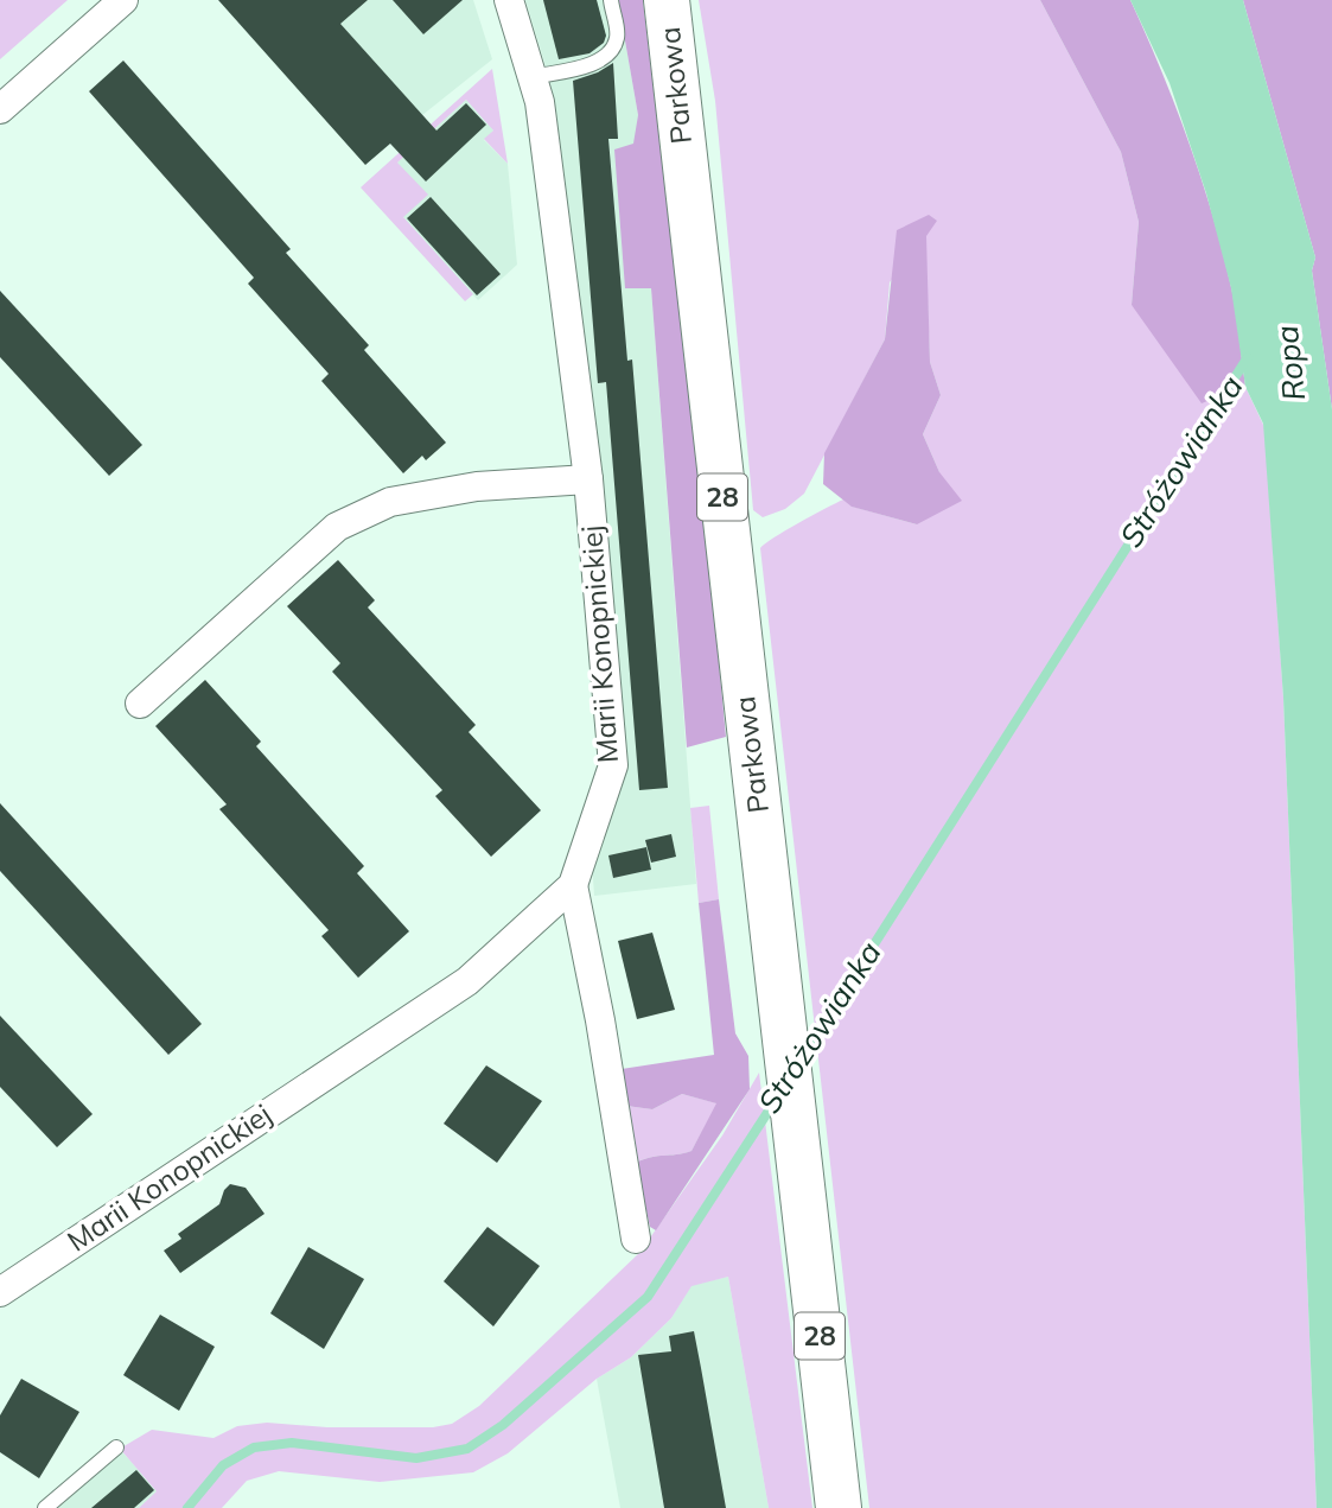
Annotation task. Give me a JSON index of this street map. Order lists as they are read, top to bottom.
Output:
{
  "streets": {
    "main road": ["Parkowa", "28"],
    "street": ["Marii Konopnickiej"]
  },
  "water": ["Ropa", "Stróżowianka"]
}
